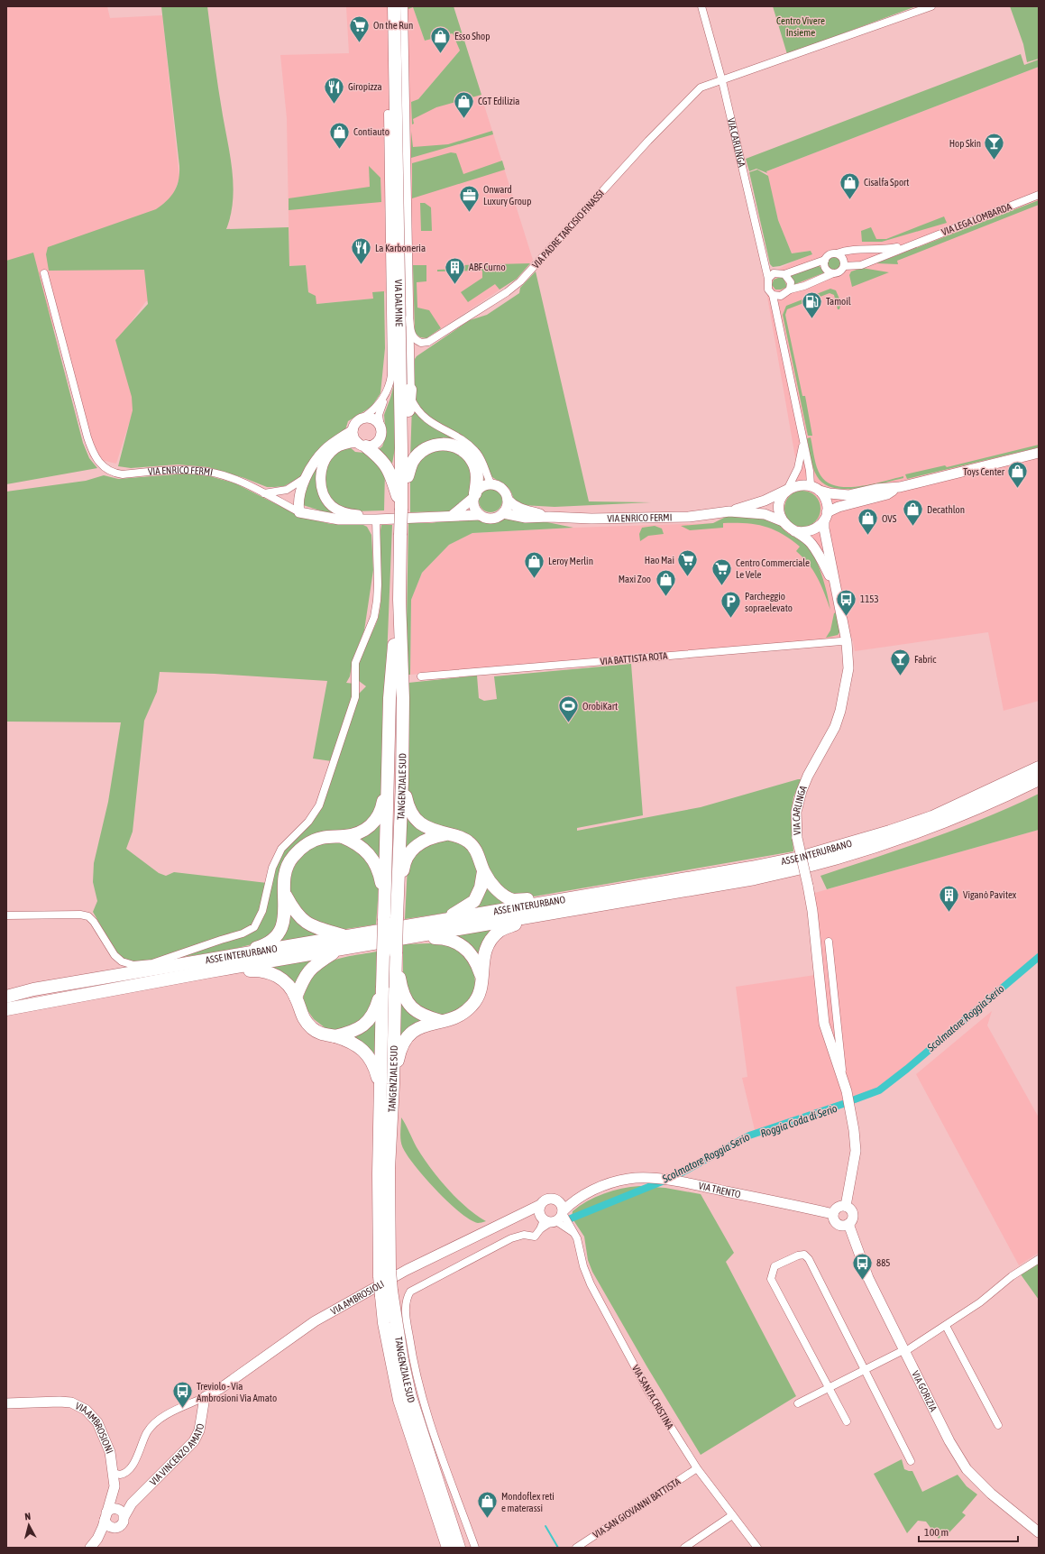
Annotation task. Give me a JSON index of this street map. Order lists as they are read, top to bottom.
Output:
{
  "streets": {
    "highway": ["VIA DALMINE", "TANGENZIALE SUD", "ASSE INTERURBANO"],
    "street": [
      "VIA CARLINGA",
      "VIA LEGA LOMBARDA",
      "VIA PADRE TARCISIO FINASSI",
      "VIA ENRICO FERMI",
      "VIA BATTISTA ROTA",
      "VIA TRENTO",
      "VIA AMBROSIOLI",
      "VIA GORIZIA",
      "VIA SANTA CRISTINA",
      "VIA AMBROSIONI",
      "VIA VINCENZO AMATO",
      "VIA SAN GIOVANNI BATTISTA"
    ]
  },
  "crossings": [
    ["VIA CARLINGA", "VIA LEGA LOMBARDA"],
    ["VIA CARLINGA", "VIA PADRE TARCISIO FINASSI"],
    ["VIA CARLINGA", "VIA ENRICO FERMI"],
    ["VIA CARLINGA", "VIA BATTISTA ROTA"],
    ["VIA CARLINGA", "VIA TRENTO"],
    ["VIA CARLINGA", "VIA GORIZIA"],
    ["VIA DALMINE", "TANGENZIALE SUD"],
    ["VIA TRENTO", "VIA AMBROSIOLI"],
    ["VIA TRENTO", "VIA GORIZIA"],
    ["VIA TRENTO", "VIA SANTA CRISTINA"],
    ["VIA AMBROSIOLI", "VIA VINCENZO AMATO"],
    ["VIA SANTA CRISTINA", "VIA SAN GIOVANNI BATTISTA"],
    ["VIA AMBROSIONI", "VIA VINCENZO AMATO"]
  ],
  "water": ["Scolmatore Roggia Serio", "Roggia Coda di Serio"],
  "parks": ["Centro Vivere Insieme"],
  "places": {
    "supermarket": ["On the Run", "Hao Mai", "Centro Commerciale Le Vele"],
    "shop": [
      "Esso Shop",
      "CGT Edilizia",
      "Contiauto",
      "Cisalfa Sport",
      "Toys Center",
      "Decathlon",
      "OVS",
      "Leroy Merlin",
      "Maxi Zoo",
      "Mondoflex reti e materassi"
    ],
    "restaurant": ["Giropizza", "La Karboneria"],
    "bar": ["Hop Skin", "Fabric"],
    "office": ["Onward Luxury Group"],
    "building": ["ABF Curno", "Viganò Pavitex"],
    "fuel station": ["Tamoil"],
    "bus stop": ["1153", "885", "Treviolo - Via Ambrosioni Via Amato"],
    "parking": ["Parcheggio sopraelevato"],
    "sports": ["OrobiKart"]
  },
  "scale_bar": "100 m",
  "north": "top"
}
